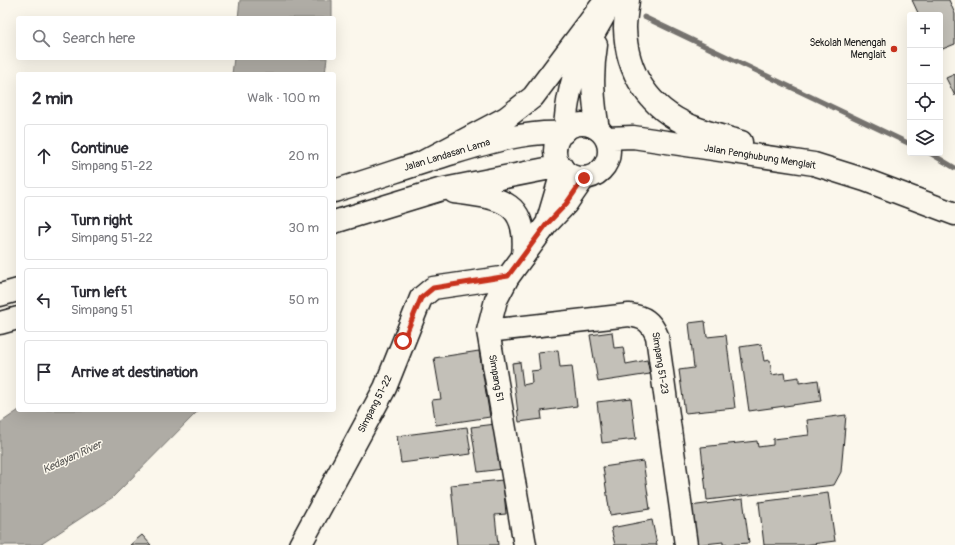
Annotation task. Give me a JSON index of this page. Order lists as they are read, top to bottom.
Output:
{
  "streets": {
    "main road": [
      "Jalan Landasan Lama",
      "Jalan Penghubung Menglait",
      "Simpang 51-23",
      "Simpang 51",
      "Simpang 51-22"
    ]
  },
  "crossings": [
    ["Jalan Landasan Lama", "Jalan Penghubung Menglait"],
    ["Jalan Landasan Lama", "Simpang 51"],
    ["Jalan Penghubung Menglait", "Simpang 51"],
    ["Simpang 51-23", "Simpang 51"],
    ["Simpang 51", "Simpang 51-22"]
  ],
  "water": ["Kedayan River"],
  "places": ["Sekolah Menengah Menglait"],
  "page": {
    "map_buttons": ["+", "−"],
    "search": "Search here",
    "heading": ["2 min", "Walk · 100 m"],
    "list": [
      ["Continue", "Simpang 51-22", "20 m"],
      ["Turn right", "Simpang 51-22", "30 m"],
      ["Turn left", "Simpang 51", "50 m"],
      "Arrive at destination"
    ]
  }
}
